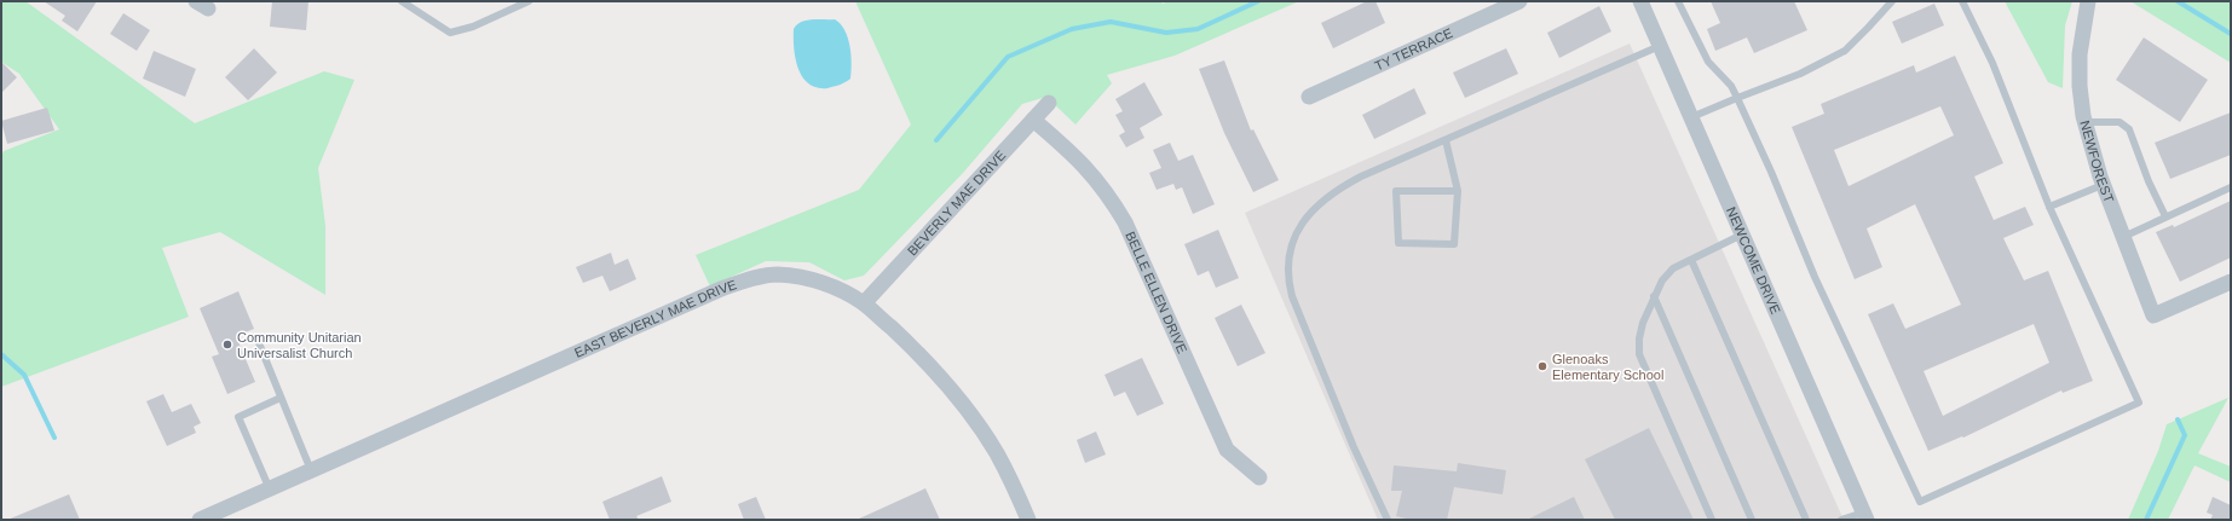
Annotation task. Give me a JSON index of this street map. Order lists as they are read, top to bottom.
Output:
{
  "streets": {
    "street": [
      "TY TERRACE",
      "NEWFOREST",
      "BEVERLY MAE DRIVE",
      "NEWCOME DRIVE",
      "BELLE ELLEN DRIVE",
      "EAST BEVERLY MAE DRIVE"
    ]
  },
  "crossings": [
    ["BEVERLY MAE DRIVE", "BELLE ELLEN DRIVE"],
    ["BEVERLY MAE DRIVE", "EAST BEVERLY MAE DRIVE"]
  ],
  "places": ["Community Unitarian Universalist Church", "Glenoaks Elementary School"]
}
